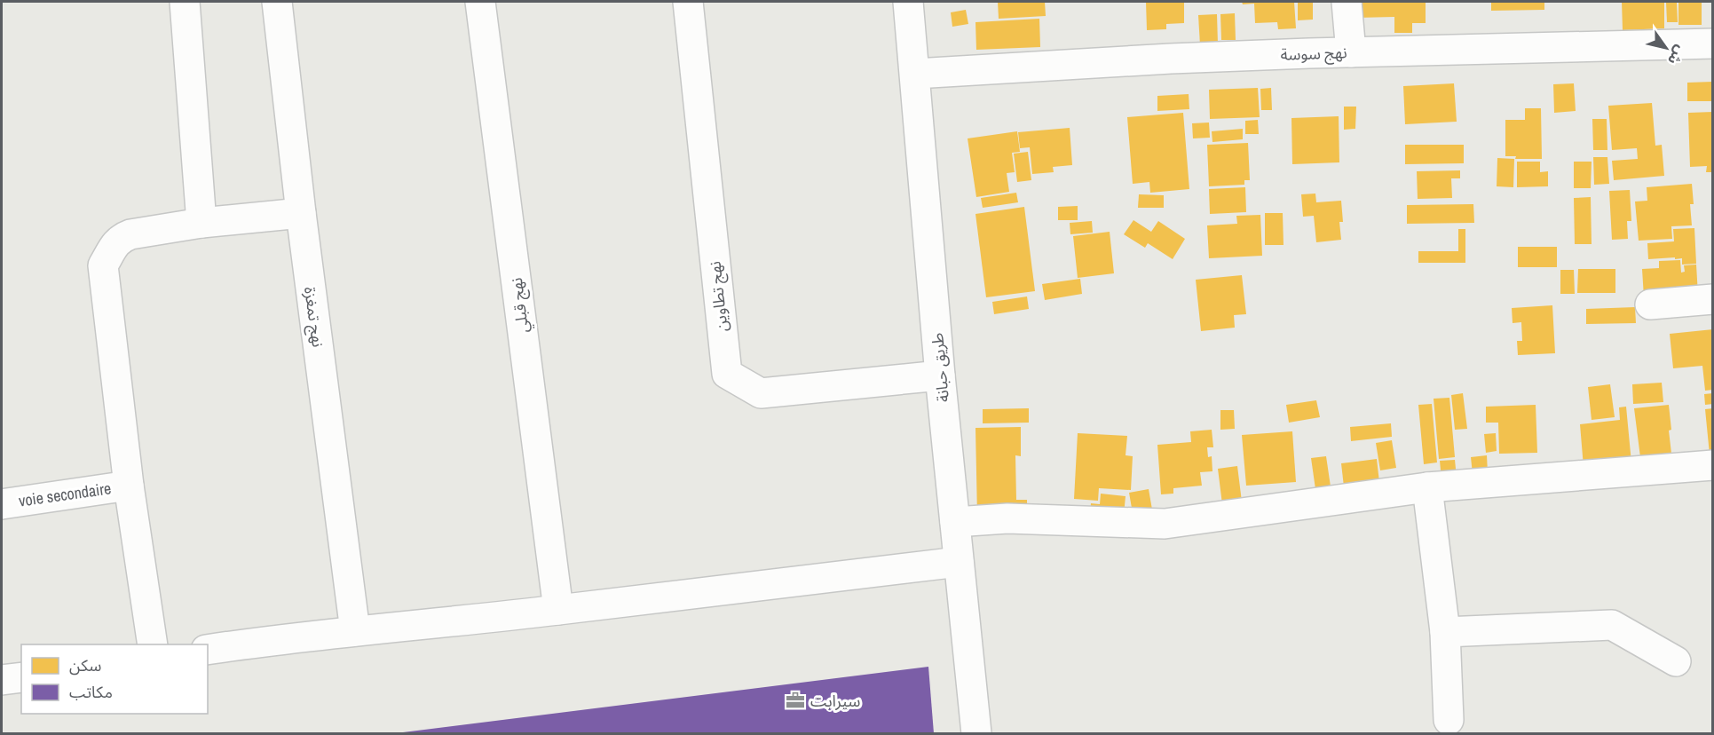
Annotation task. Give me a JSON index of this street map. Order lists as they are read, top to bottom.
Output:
{
  "streets": {
    "street": [
      "نهج سوسة",
      "نهج تطاوين",
      "نهج قبلي",
      "نهج تمغزة",
      "طريق حبانة"
    ]
  },
  "crossings": [
    ["نهج سوسة", "طريق حبانة"],
    ["نهج تطاوين", "طريق حبانة"]
  ],
  "places": {
    "office": ["سيرابت"]
  },
  "legend": ["سكن", "مكاتب"],
  "north": "bottom right"
}
